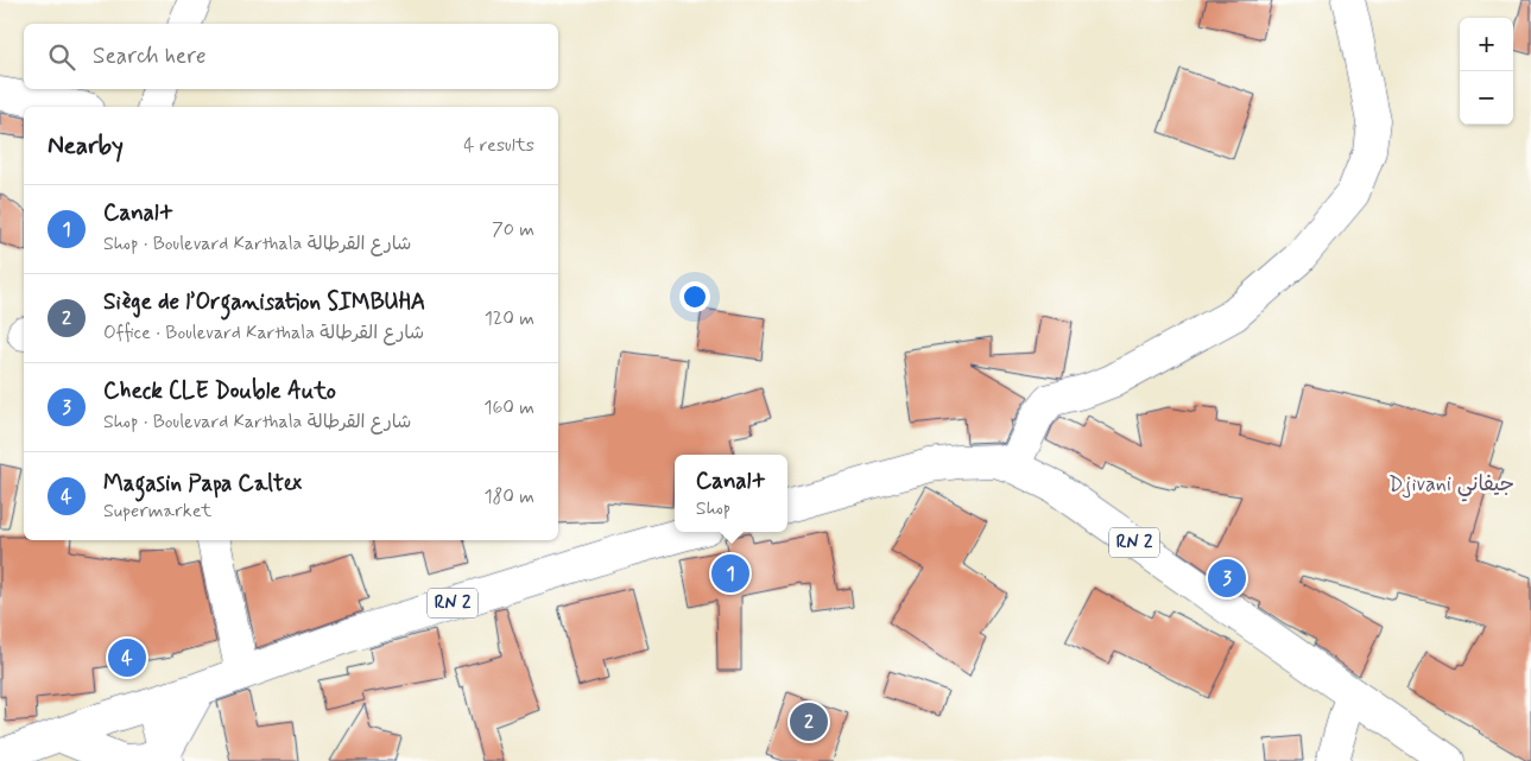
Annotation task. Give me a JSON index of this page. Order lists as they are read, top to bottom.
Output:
{
  "streets": {
    "main road": ["RN 2"]
  },
  "districts": ["Djivani جيفاني"],
  "page": {
    "map_buttons": ["+", "−"],
    "search": "Search here",
    "heading": ["Nearby", "4 results"],
    "list": [
      {
        "mark": "1",
        "name": "Canal+",
        "note": "Shop · Boulevard Karthala شارع القرطالة",
        "value": "70 m"
      },
      {
        "mark": "2",
        "name": "Siège de l’Organisation SIMBUHA",
        "note": "Office · Boulevard Karthala شارع القرطالة",
        "value": "120 m"
      },
      {
        "mark": "3",
        "name": "Check CLE Double Auto",
        "note": "Shop · Boulevard Karthala شارع القرطالة",
        "value": "160 m"
      },
      {
        "mark": "4",
        "name": "Magasin Papa Caltex",
        "note": "Supermarket",
        "value": "180 m"
      }
    ],
    "popup": ["Canal+", "Shop"],
    "pins": [
      "1",
      "3",
      "4",
      "2"
    ]
  }
}
